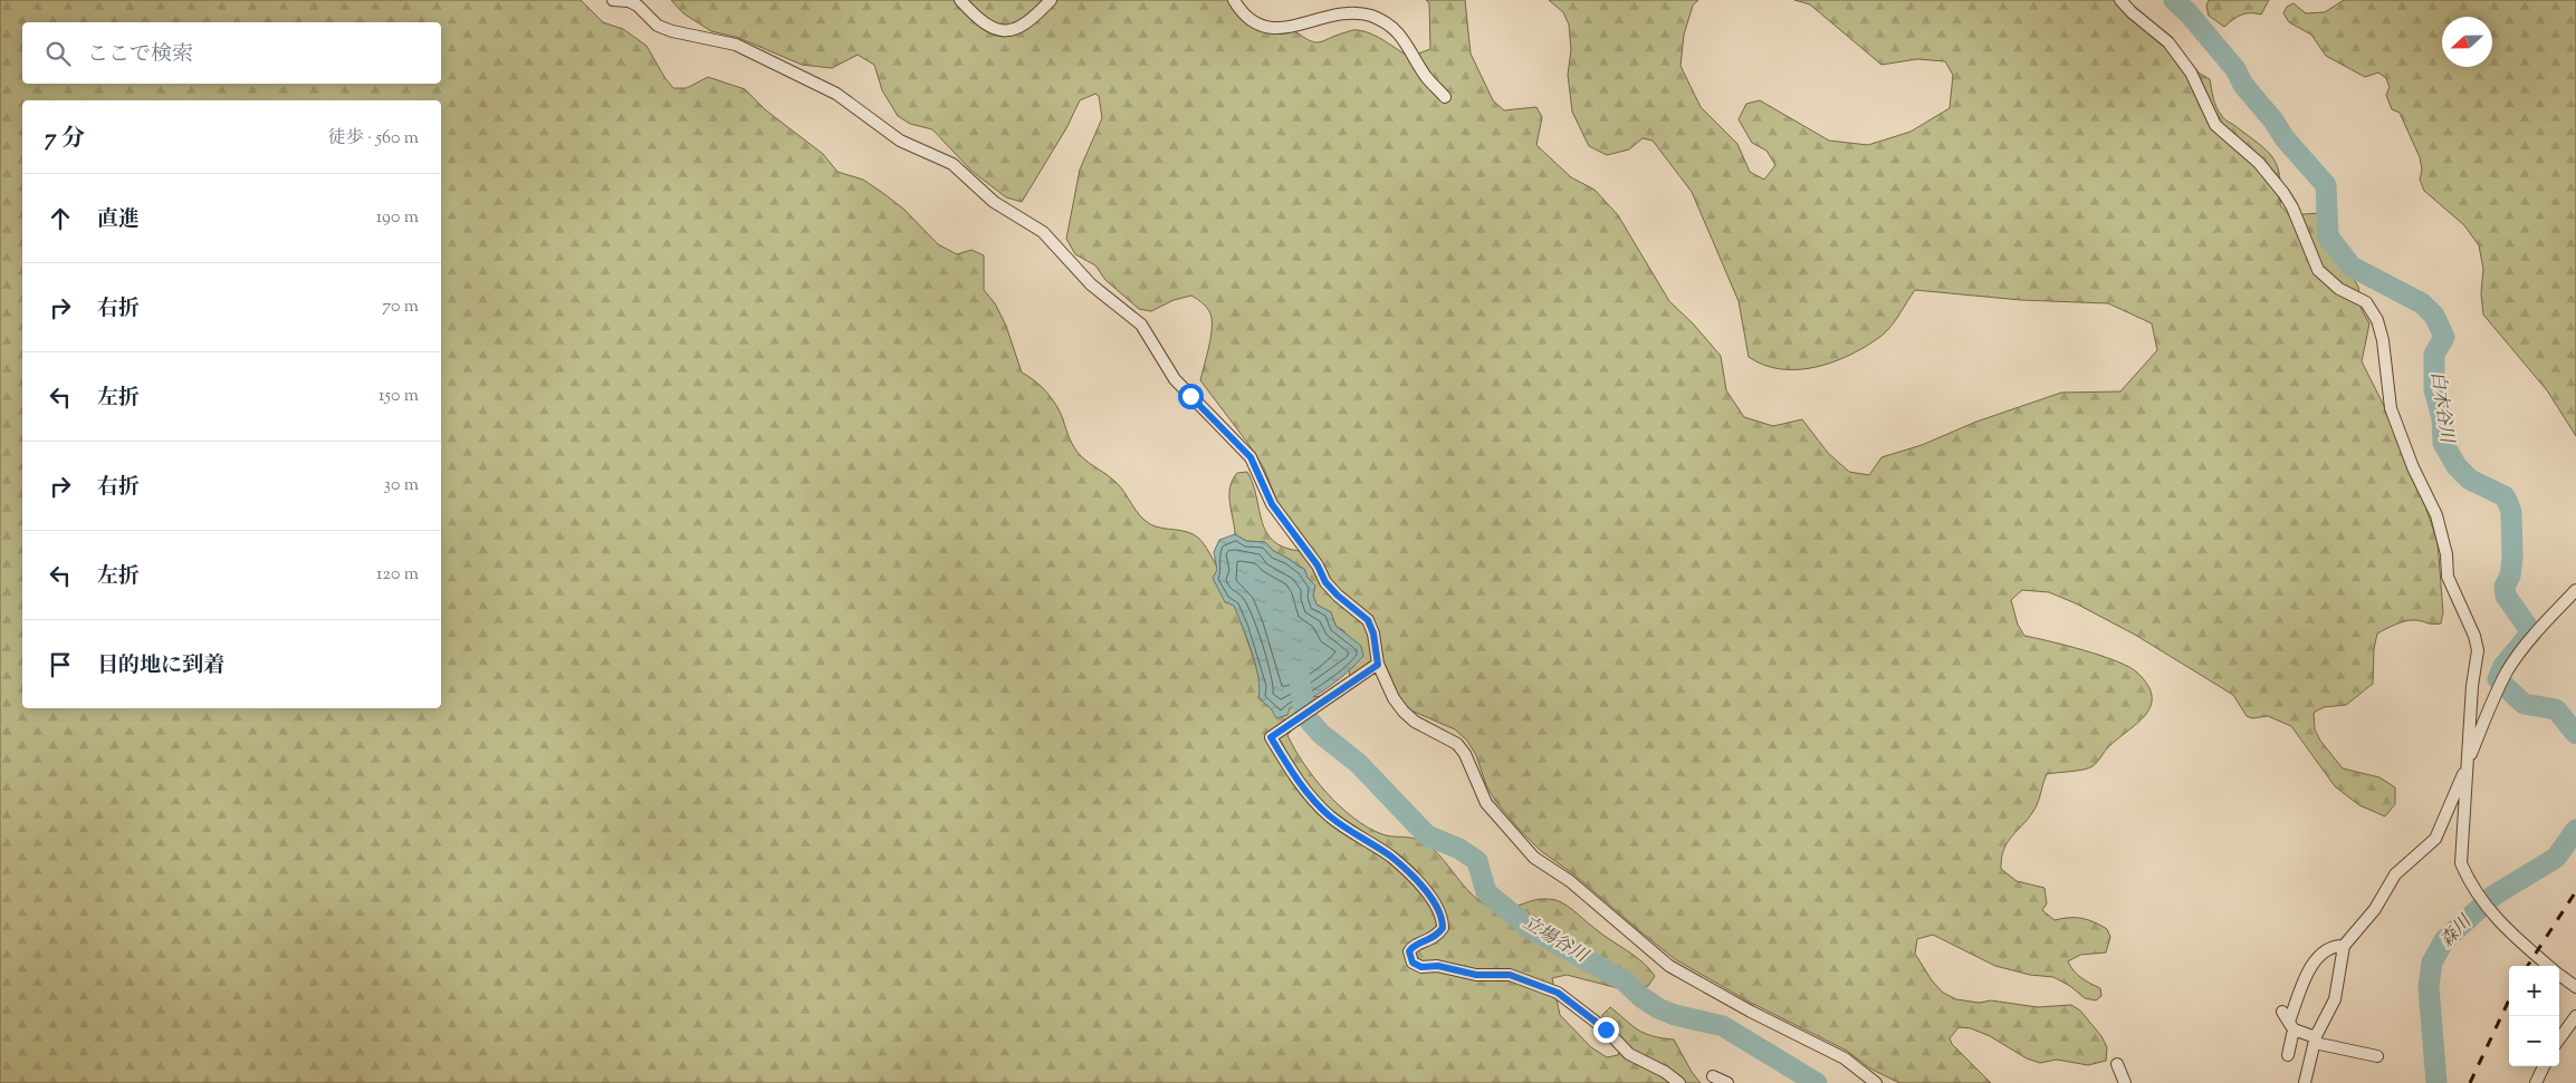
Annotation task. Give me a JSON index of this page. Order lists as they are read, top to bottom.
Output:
{
  "water": ["白木谷川", "森川", "立場谷川"],
  "north": "left",
  "page": {
    "search": "ここで検索",
    "heading": ["7 分", "徒歩 · 560 m"],
    "list": [
      ["直進", "190 m"],
      ["右折", "70 m"],
      ["左折", "150 m"],
      ["右折", "30 m"],
      ["左折", "120 m"],
      "目的地に到着"
    ],
    "map_buttons": ["+", "−"]
  }
}
